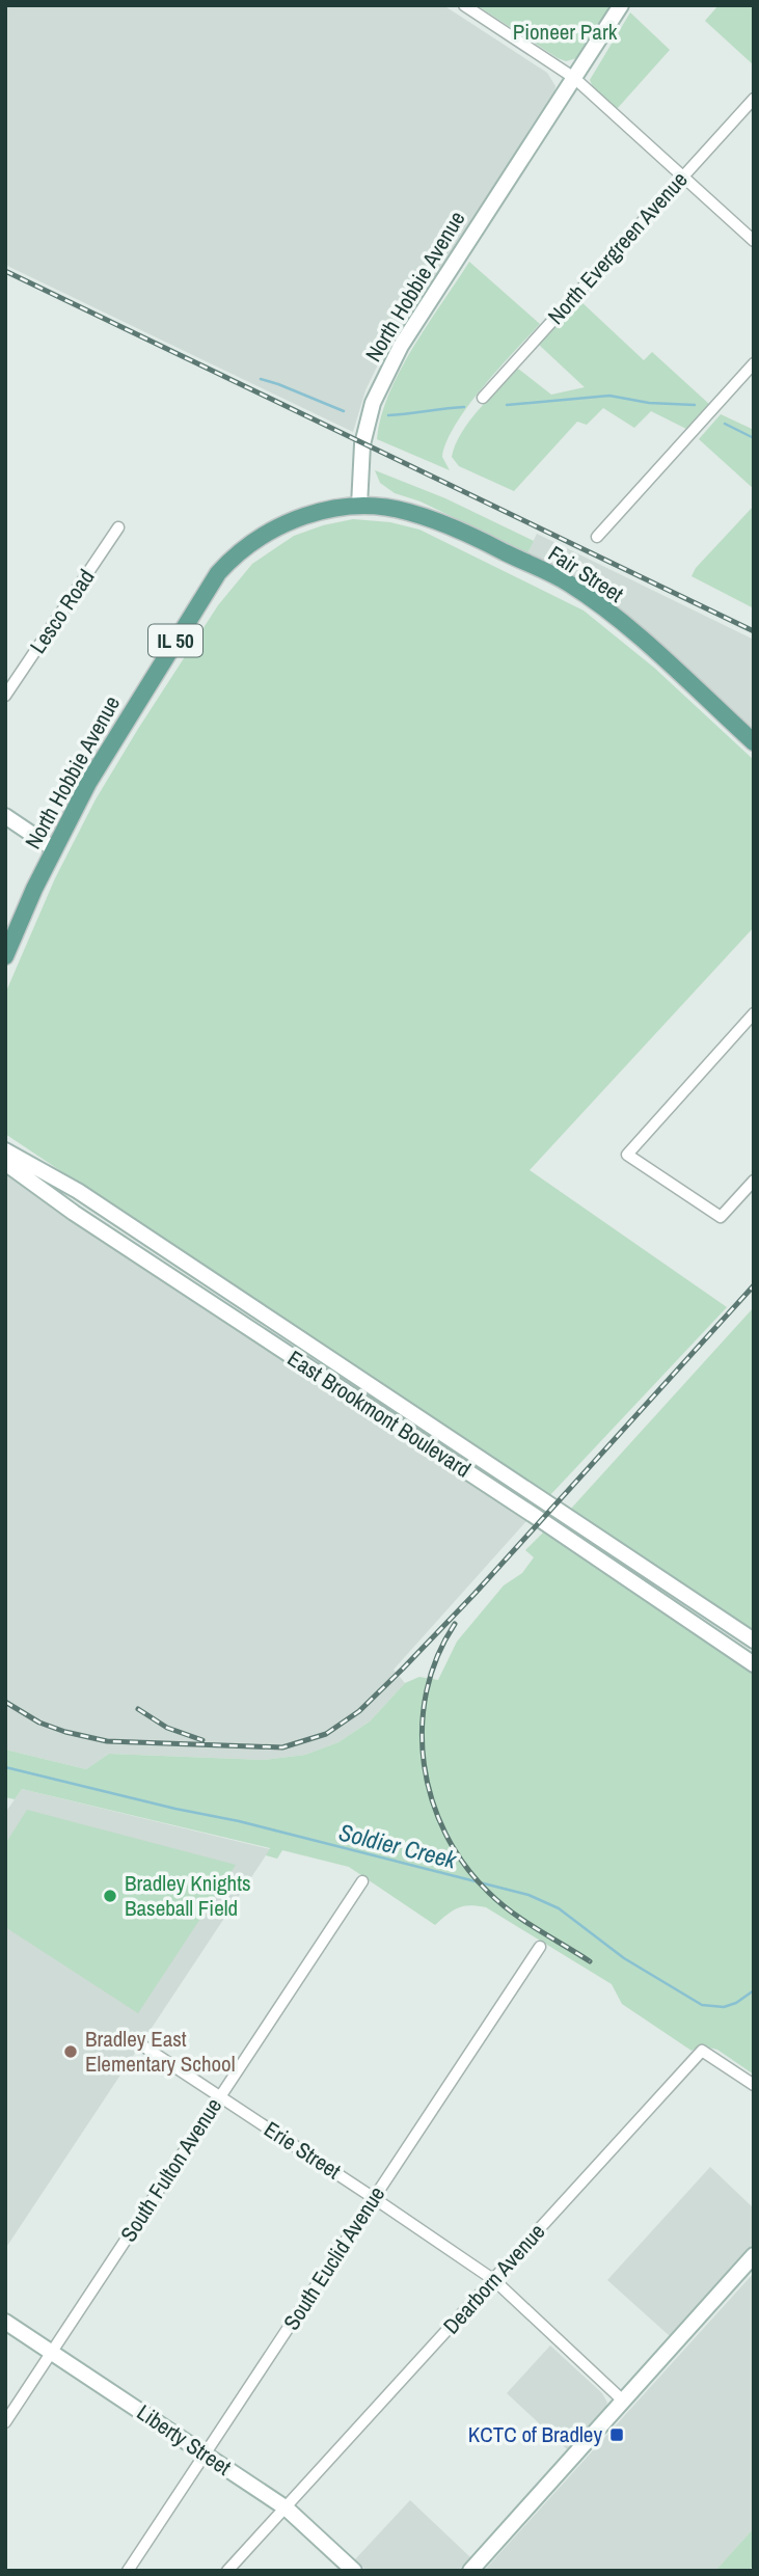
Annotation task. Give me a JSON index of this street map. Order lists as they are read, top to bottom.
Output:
{
  "streets": {
    "main road": [
      "North Hobbie Avenue",
      "Fair Street",
      "IL 50",
      "East Brookmont Boulevard",
      "Liberty Street"
    ],
    "street": [
      "North Evergreen Avenue",
      "Lesco Road",
      "Erie Street",
      "South Fulton Avenue",
      "South Euclid Avenue",
      "Dearborn Avenue"
    ]
  },
  "crossings": [
    ["North Hobbie Avenue", "Fair Street"],
    ["Erie Street", "South Fulton Avenue"],
    ["Erie Street", "South Euclid Avenue"],
    ["Erie Street", "Dearborn Avenue"],
    ["South Fulton Avenue", "Liberty Street"],
    ["South Euclid Avenue", "Liberty Street"],
    ["Dearborn Avenue", "Liberty Street"]
  ],
  "water": ["Soldier Creek"],
  "parks": ["Pioneer Park"],
  "places": {
    "other": ["Bradley Knights Baseball Field", "Bradley East Elementary School"],
    "transit": ["KCTC of Bradley"]
  }
}
